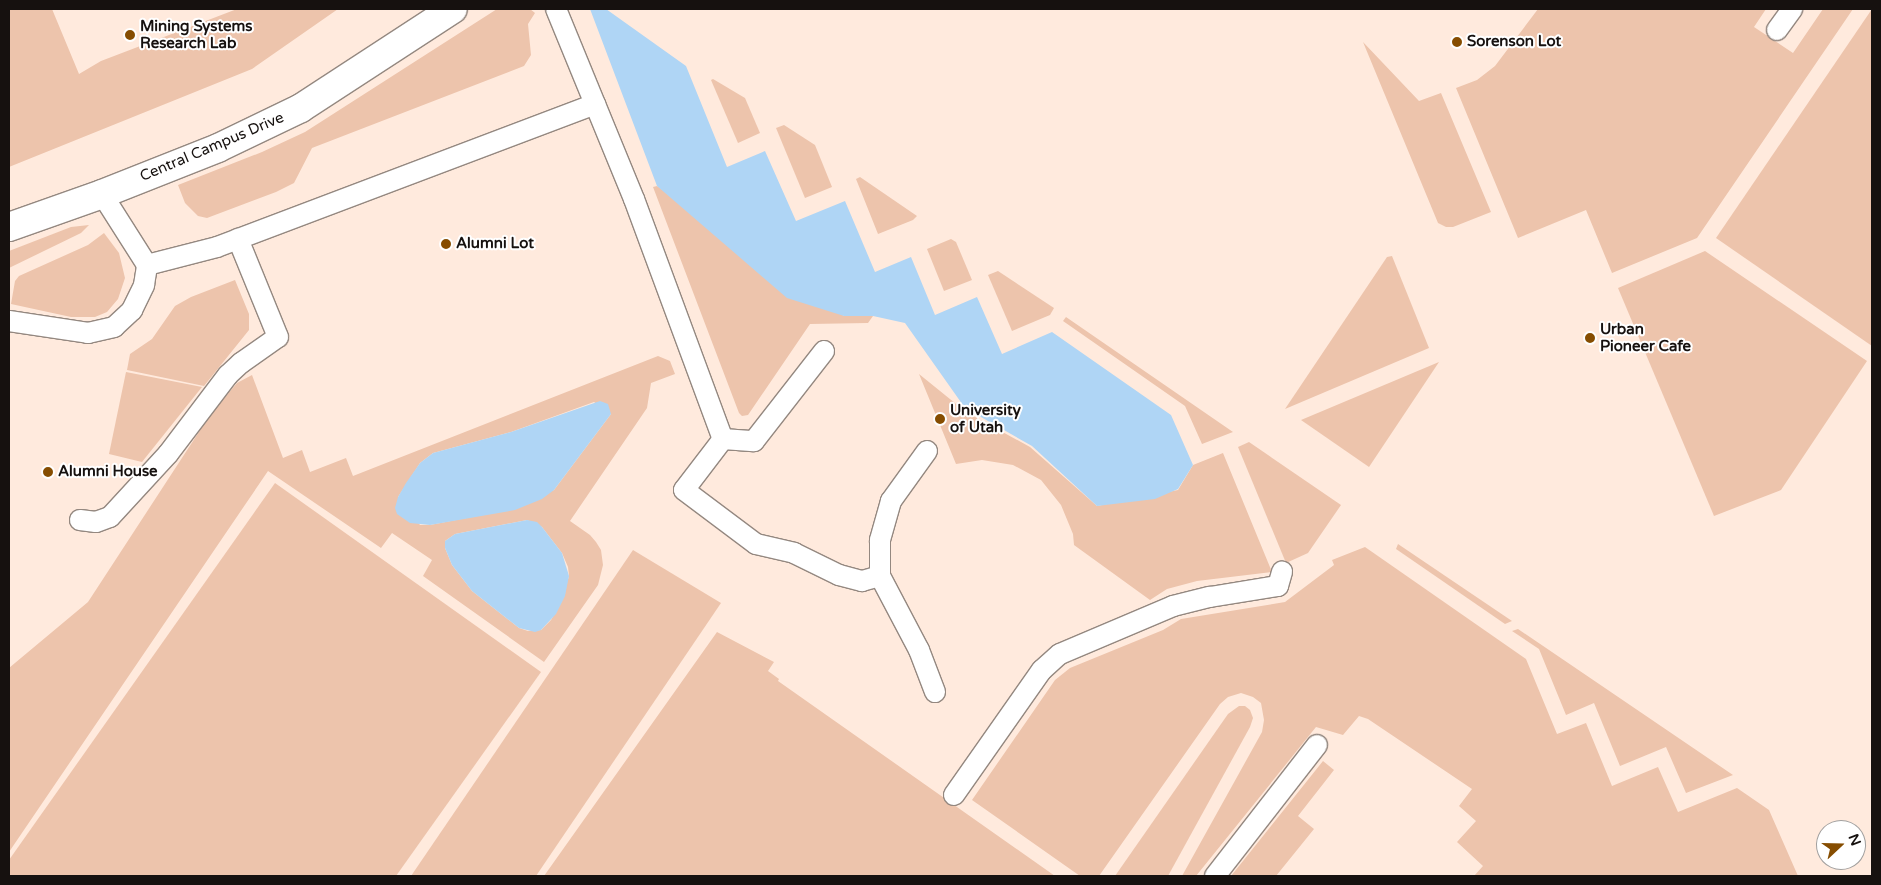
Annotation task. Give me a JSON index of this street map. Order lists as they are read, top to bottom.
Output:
{
  "streets": {
    "street": ["Central Campus Drive"]
  },
  "places": [
    "Mining Systems Research Lab",
    "Sorenson Lot",
    "Alumni Lot",
    "Urban Pioneer Cafe",
    "University of Utah",
    "Alumni House"
  ],
  "north": "right"
}
